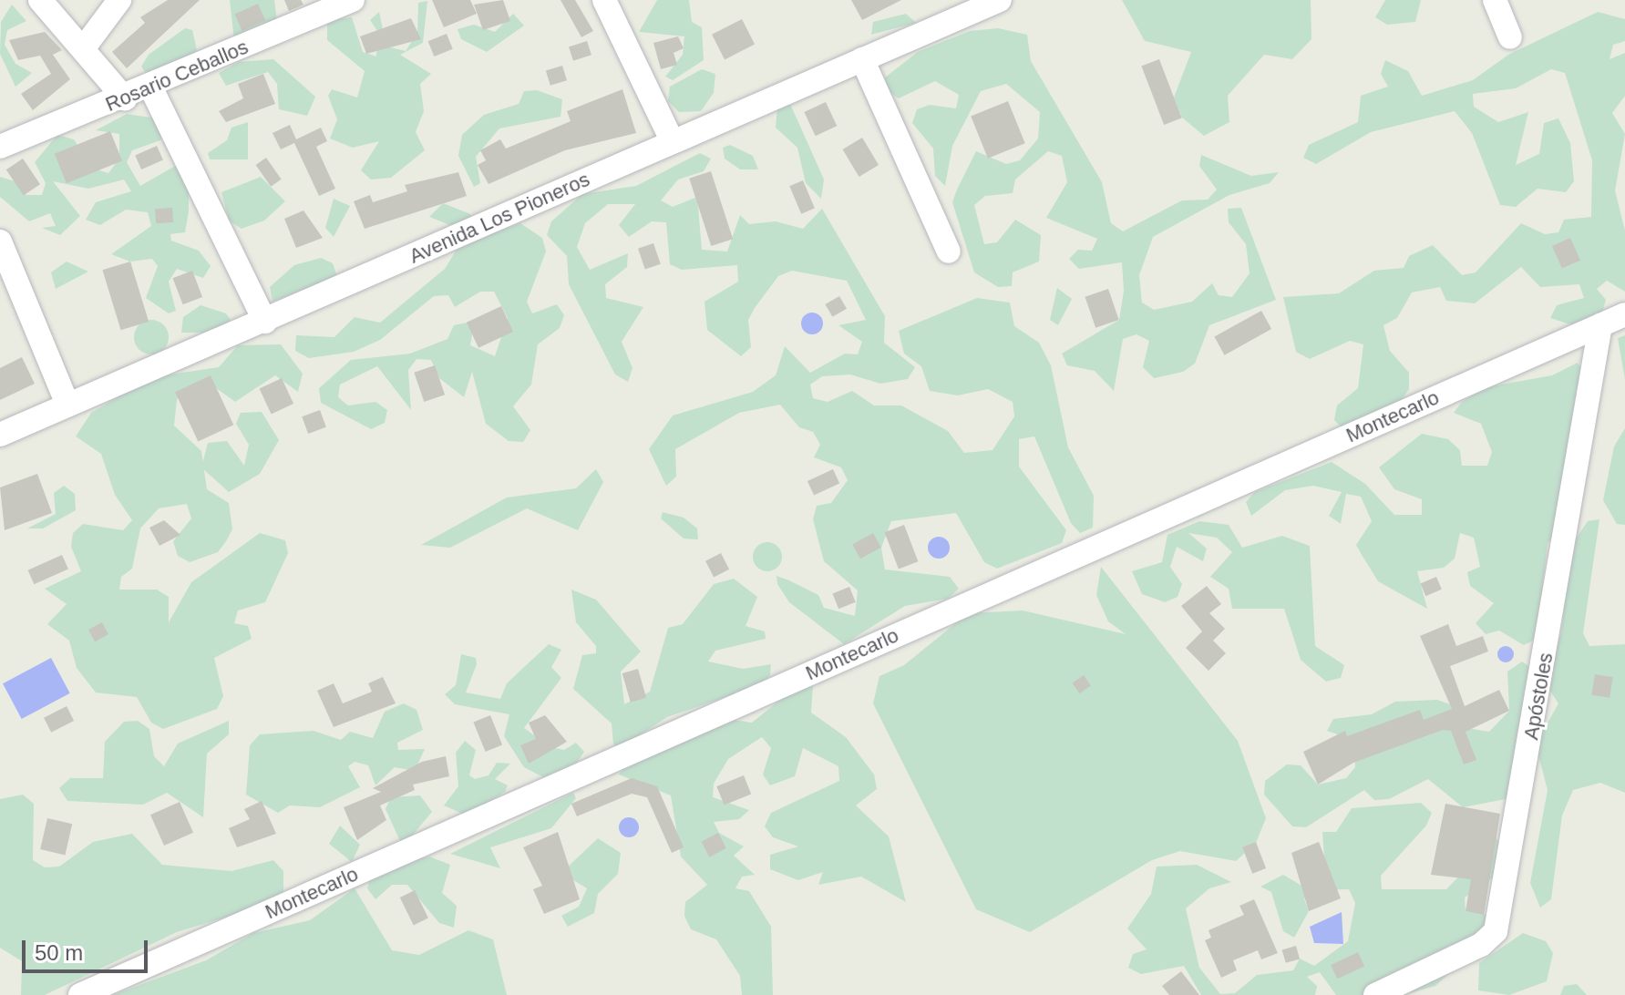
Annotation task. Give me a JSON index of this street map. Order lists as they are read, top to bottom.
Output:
{
  "streets": {
    "street": [
      "Rosario Ceballos",
      "Avenida Los Pioneros",
      "Montecarlo",
      "Apóstoles"
    ]
  },
  "crossings": [
    ["Montecarlo", "Apóstoles"]
  ],
  "scale_bar": "50 m"
}
